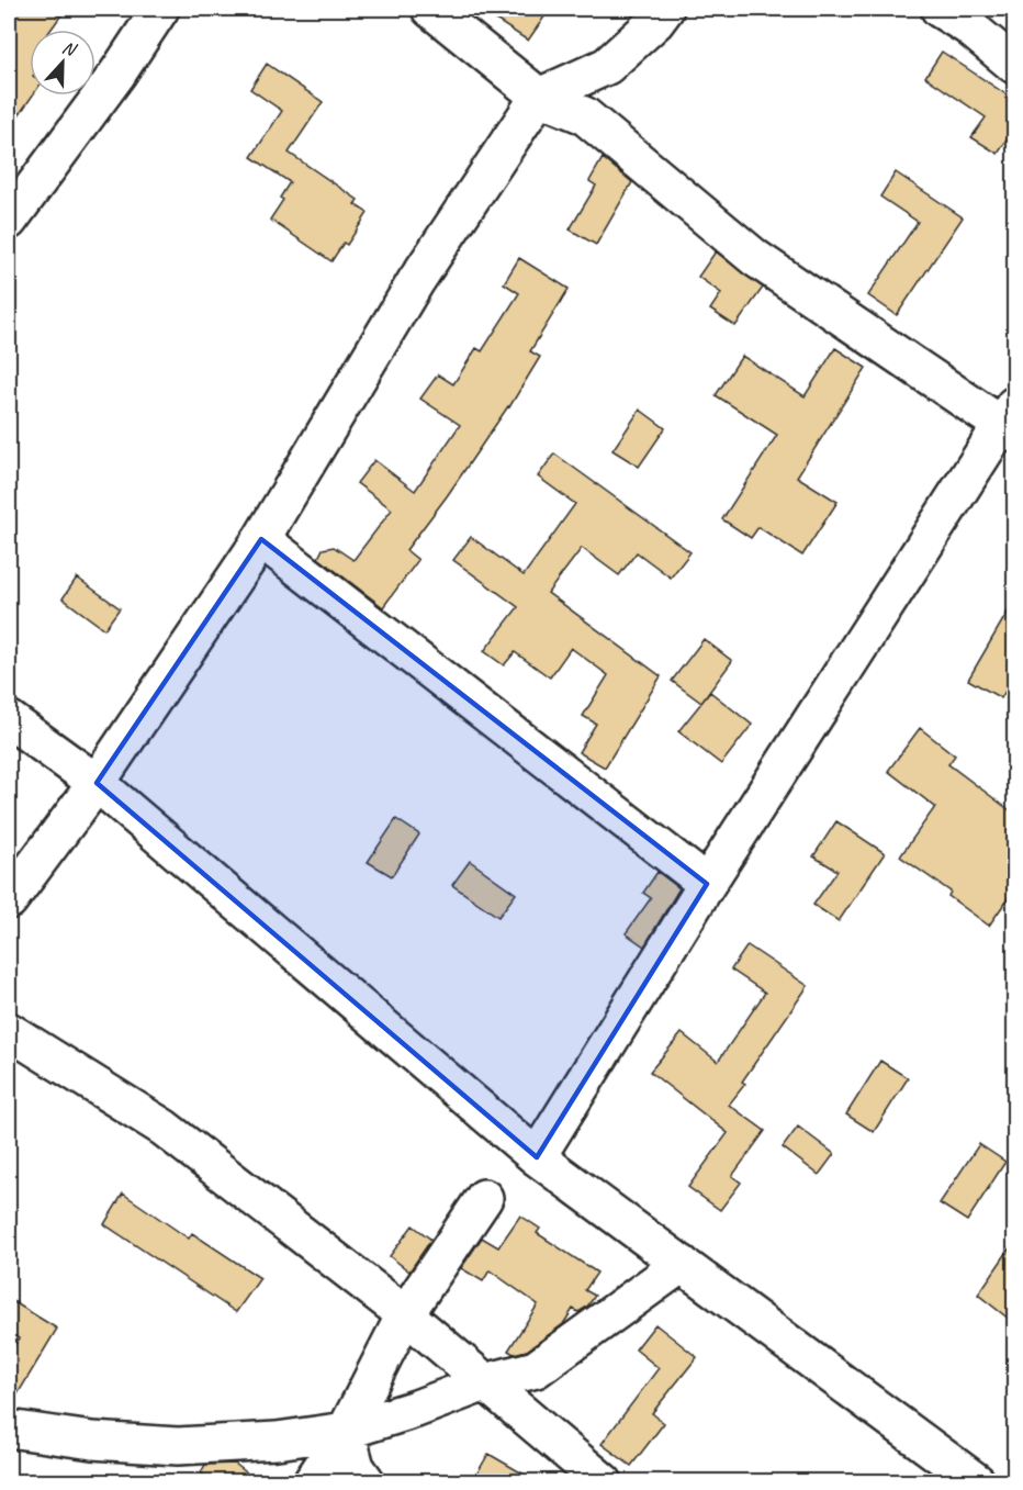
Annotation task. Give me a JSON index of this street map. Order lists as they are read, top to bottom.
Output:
{
  "north": "top"
}
